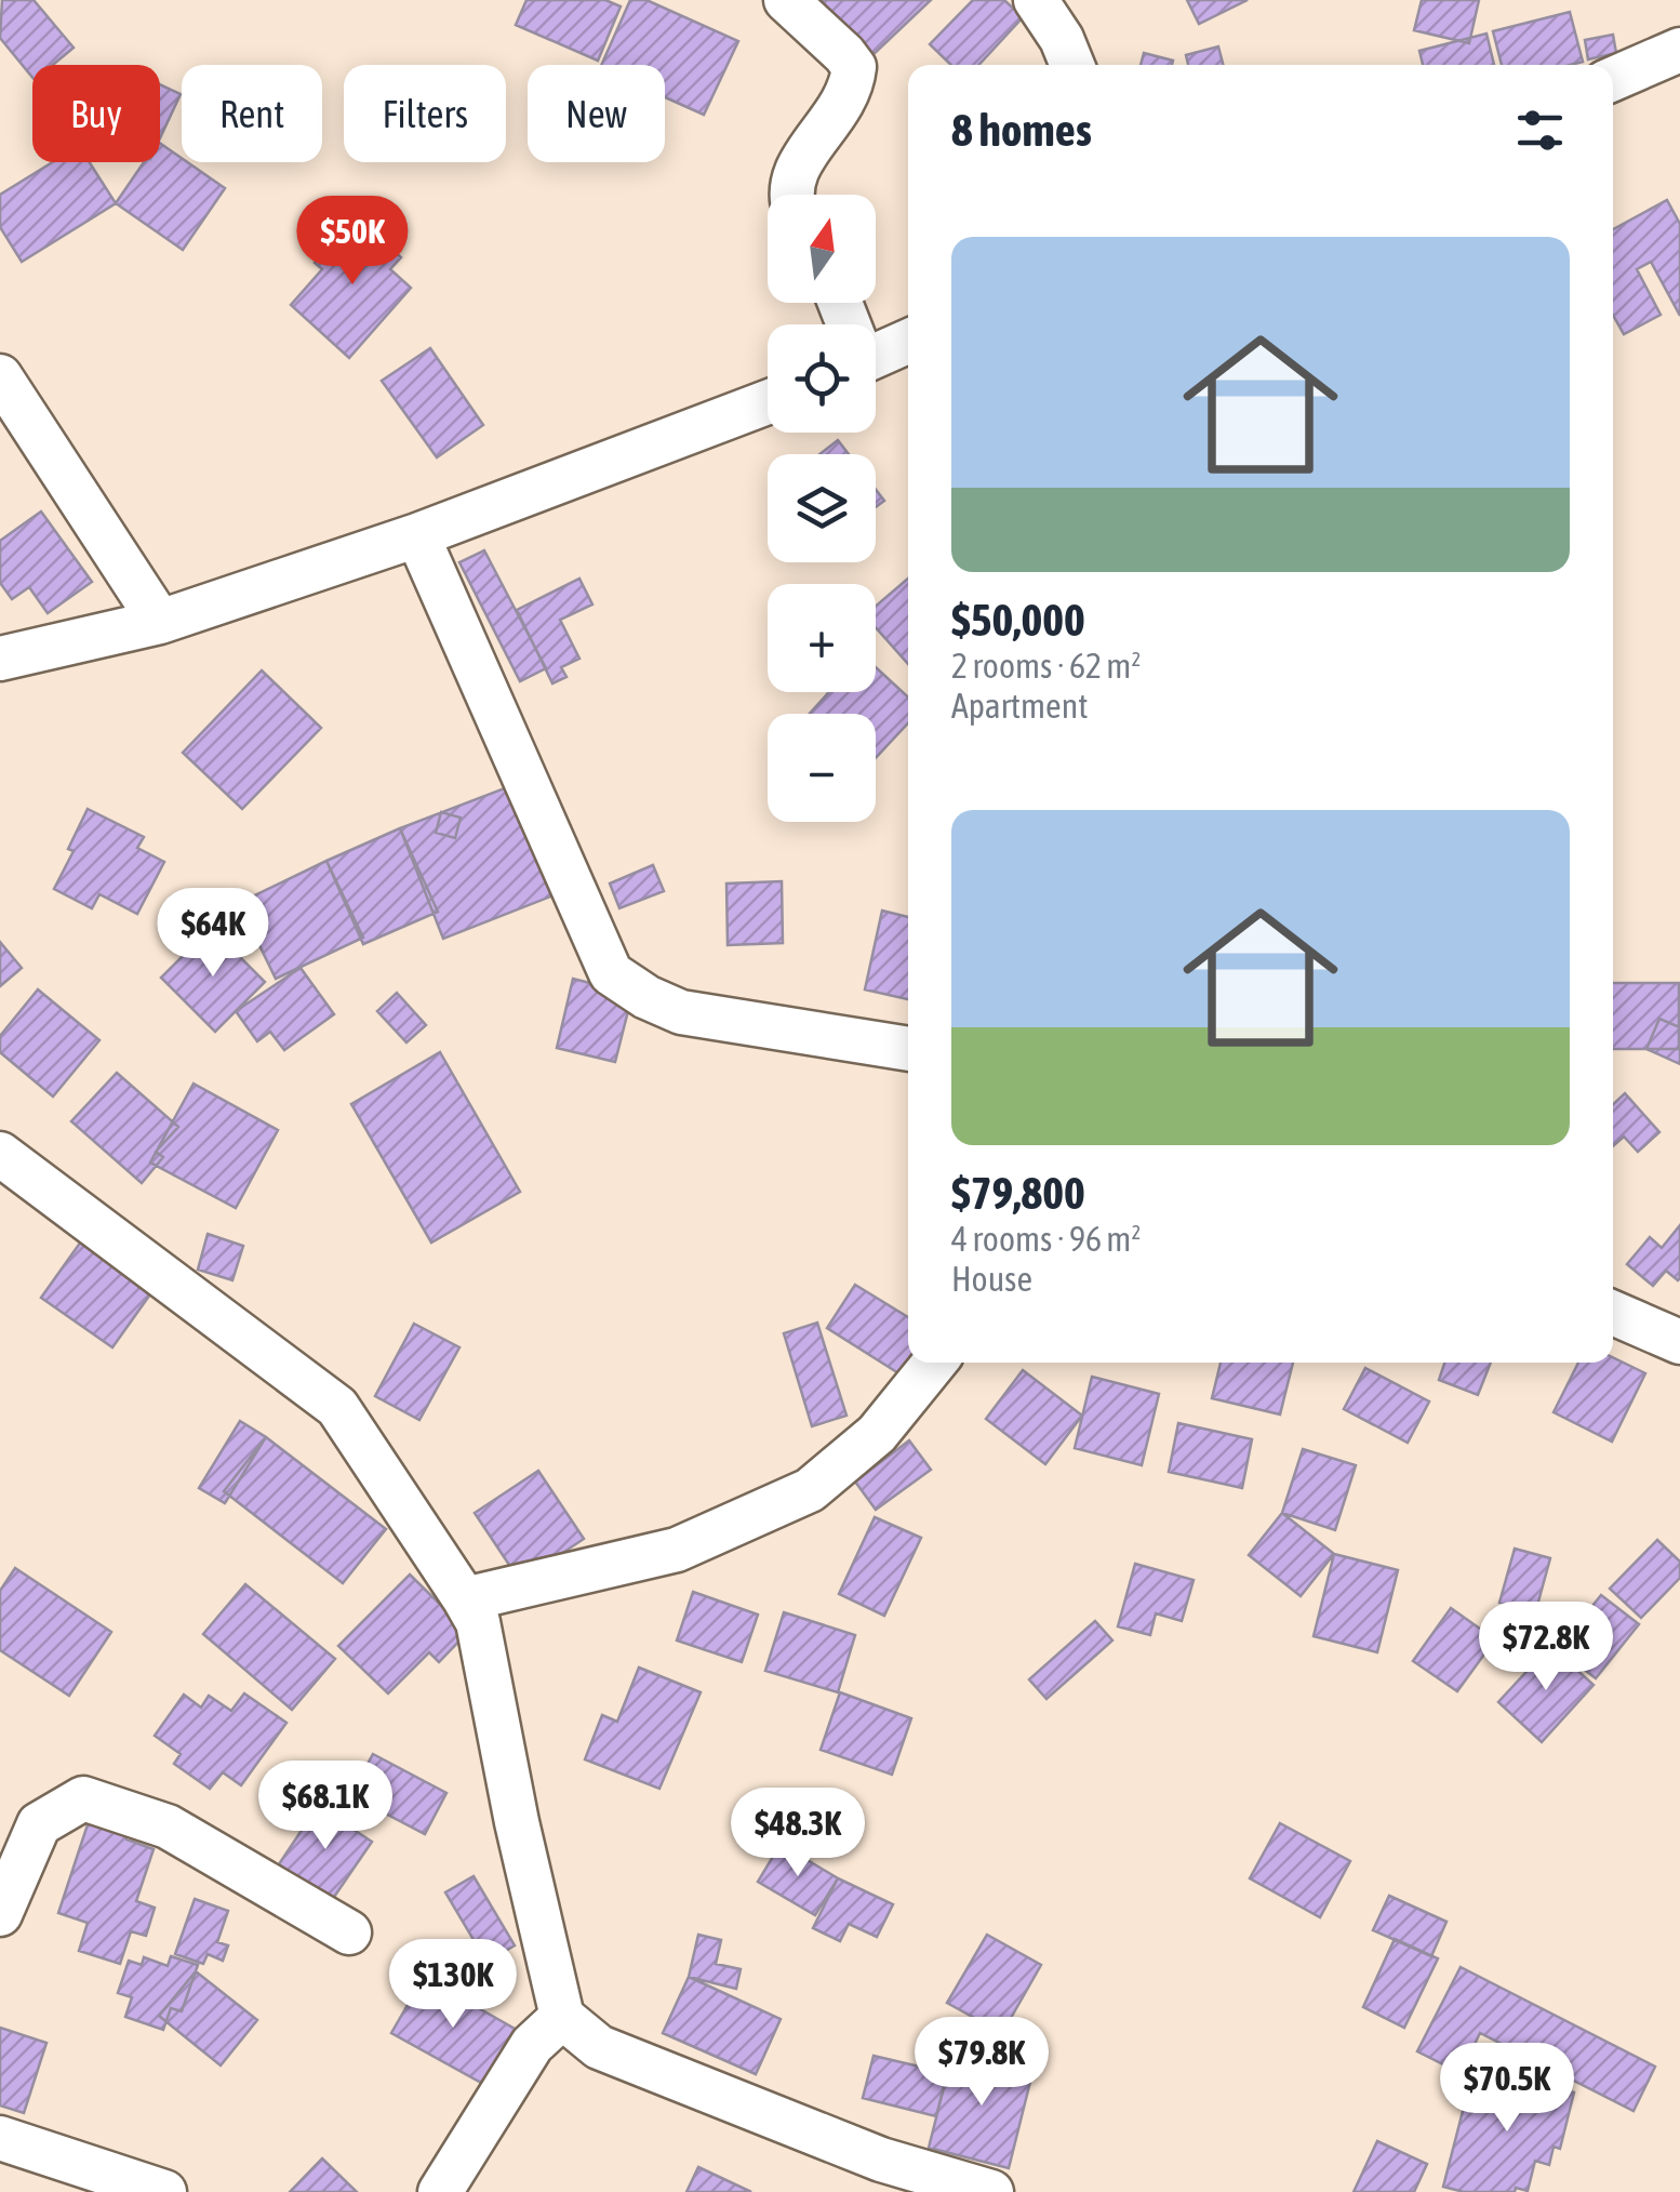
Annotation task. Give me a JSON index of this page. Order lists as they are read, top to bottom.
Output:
{
  "north": "top",
  "page": {
    "chip": [
      "Buy",
      "Rent",
      "Filters",
      "New"
    ],
    "heading": "8 homes",
    "map_buttons": ["+", "−"],
    "list": [
      {
        "name": "$50,000",
        "note": "2 rooms · 62 m² · Apartment"
      },
      {
        "name": "$79,800",
        "note": "4 rooms · 96 m² · House"
      }
    ],
    "price": [
      "$50K",
      "$64K",
      "$72.8K",
      "$68.1K",
      "$48.3K",
      "$130K",
      "$79.8K",
      "$70.5K"
    ]
  }
}
